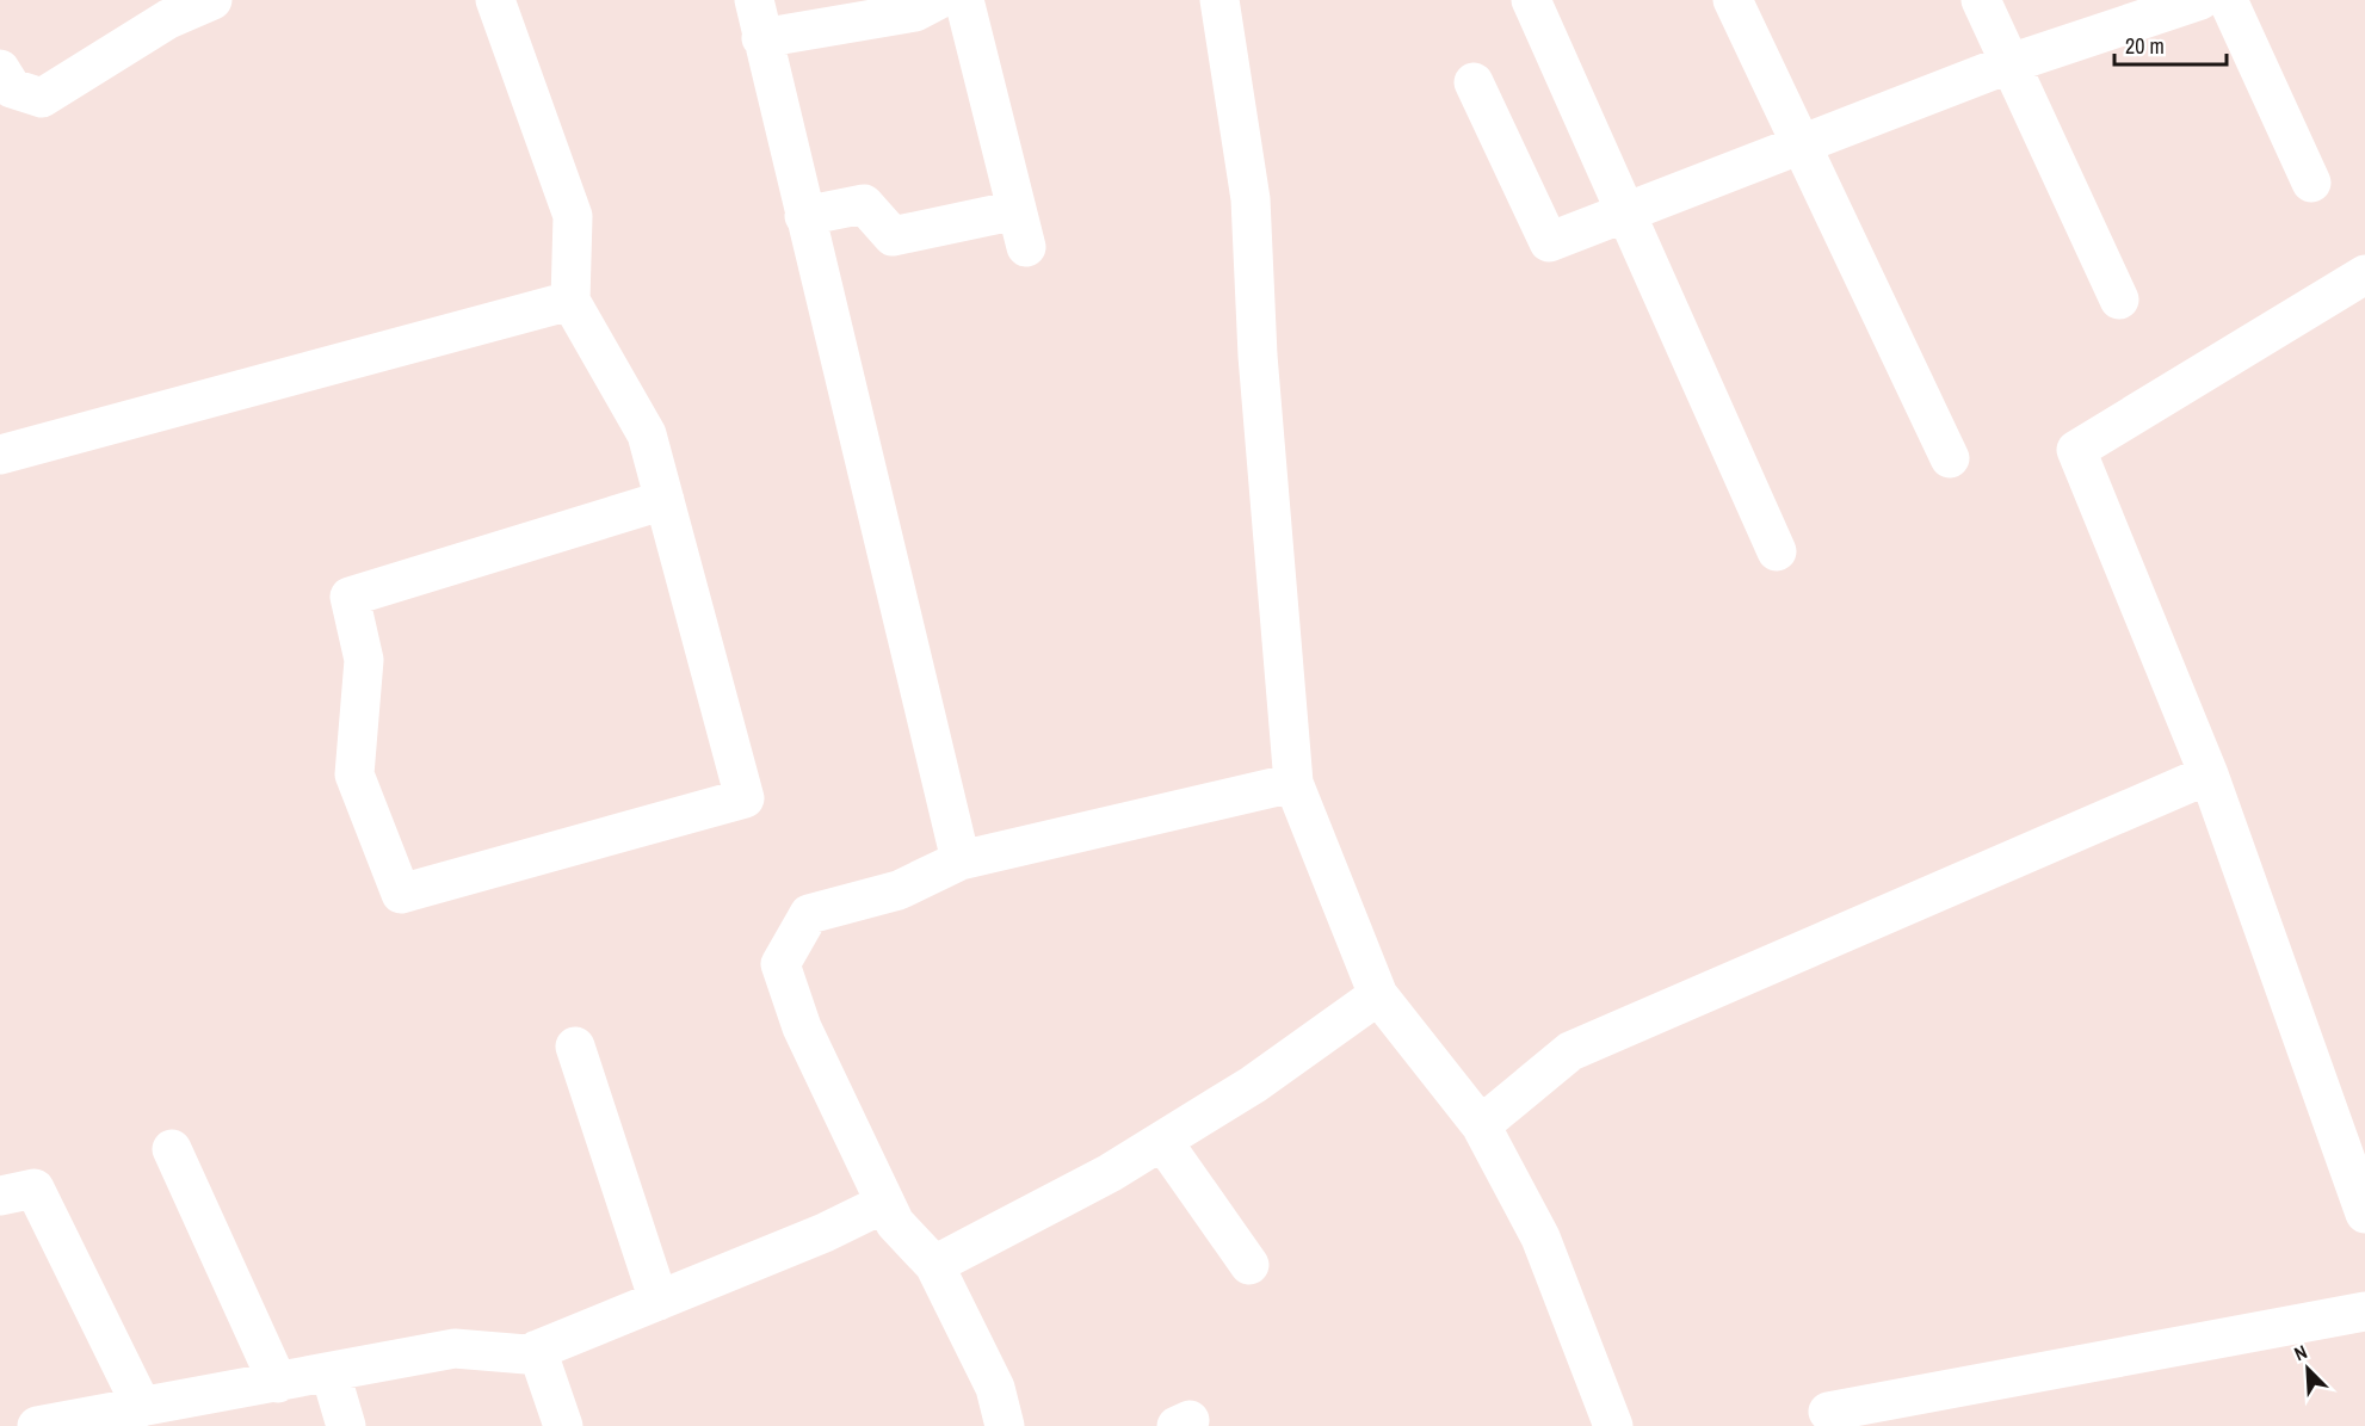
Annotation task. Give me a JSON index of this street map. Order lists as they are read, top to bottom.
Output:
{
  "scale_bar": "20 m",
  "north": "top left"
}
